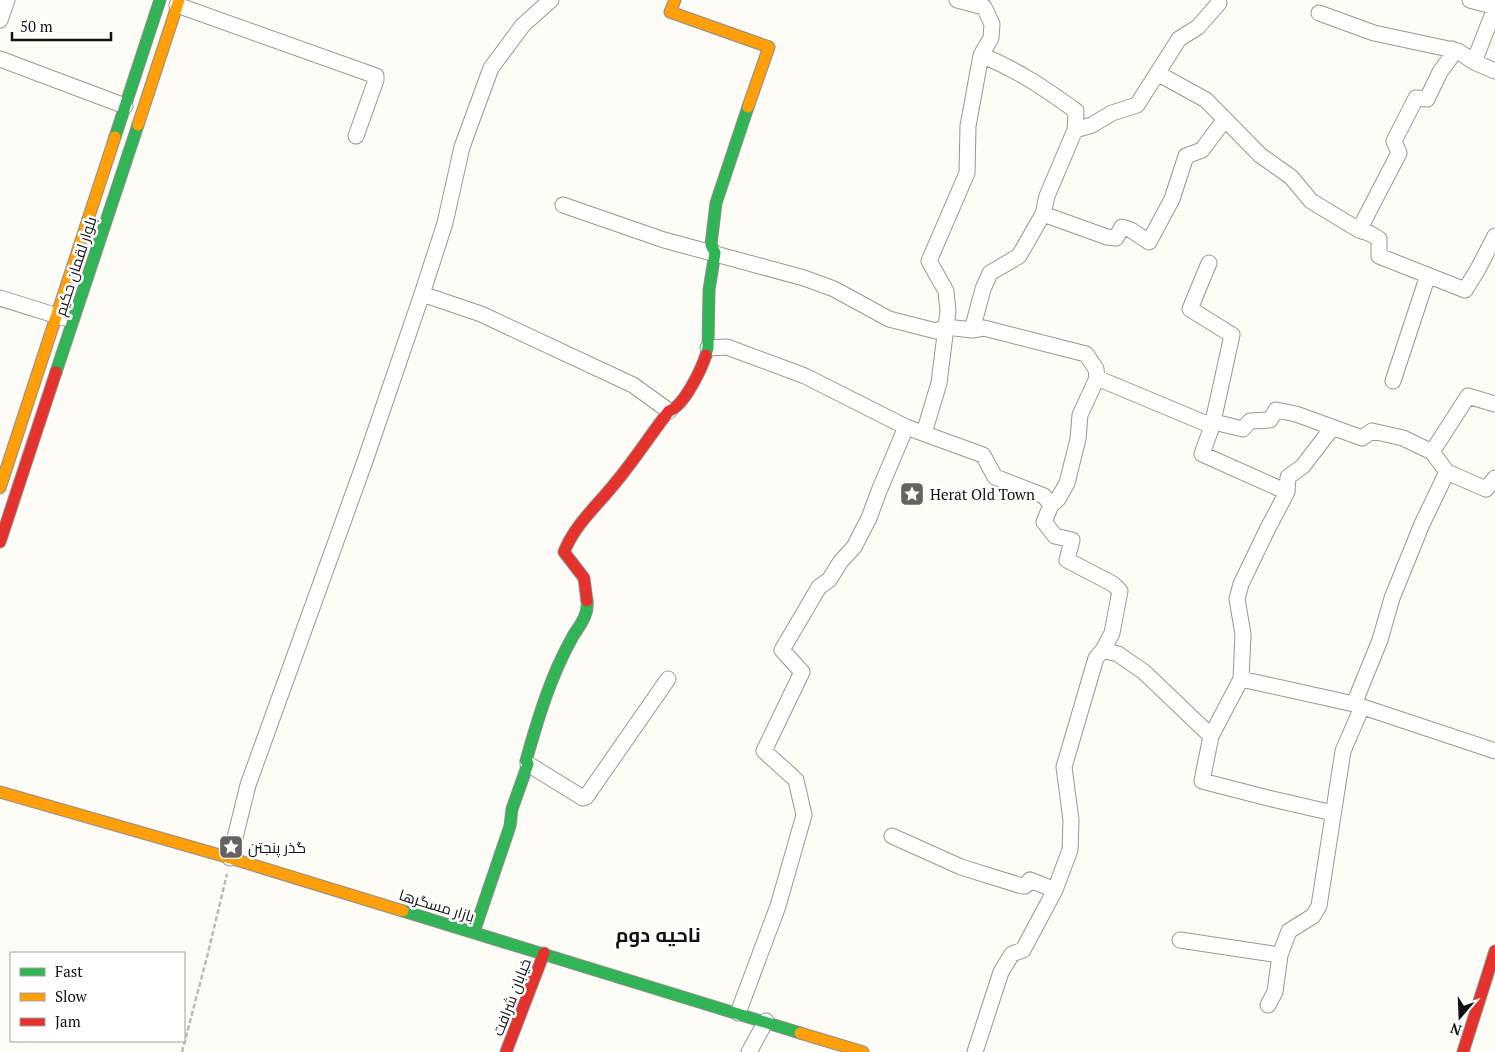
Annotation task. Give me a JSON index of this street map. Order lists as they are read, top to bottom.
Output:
{
  "streets": {
    "street": ["بلوار لقمان حکیم", "بازار مسگرها", "خیابان شرافت"]
  },
  "crossings": [
    ["بازار مسگرها", "خیابان شرافت"]
  ],
  "districts": ["ناحیه دوم"],
  "places": {
    "place": ["Herat Old Town", "گذر پنجتن"]
  },
  "legend": ["Fast", "Slow", "Jam"],
  "scale_bar": "50 m",
  "north": "bottom"
}
